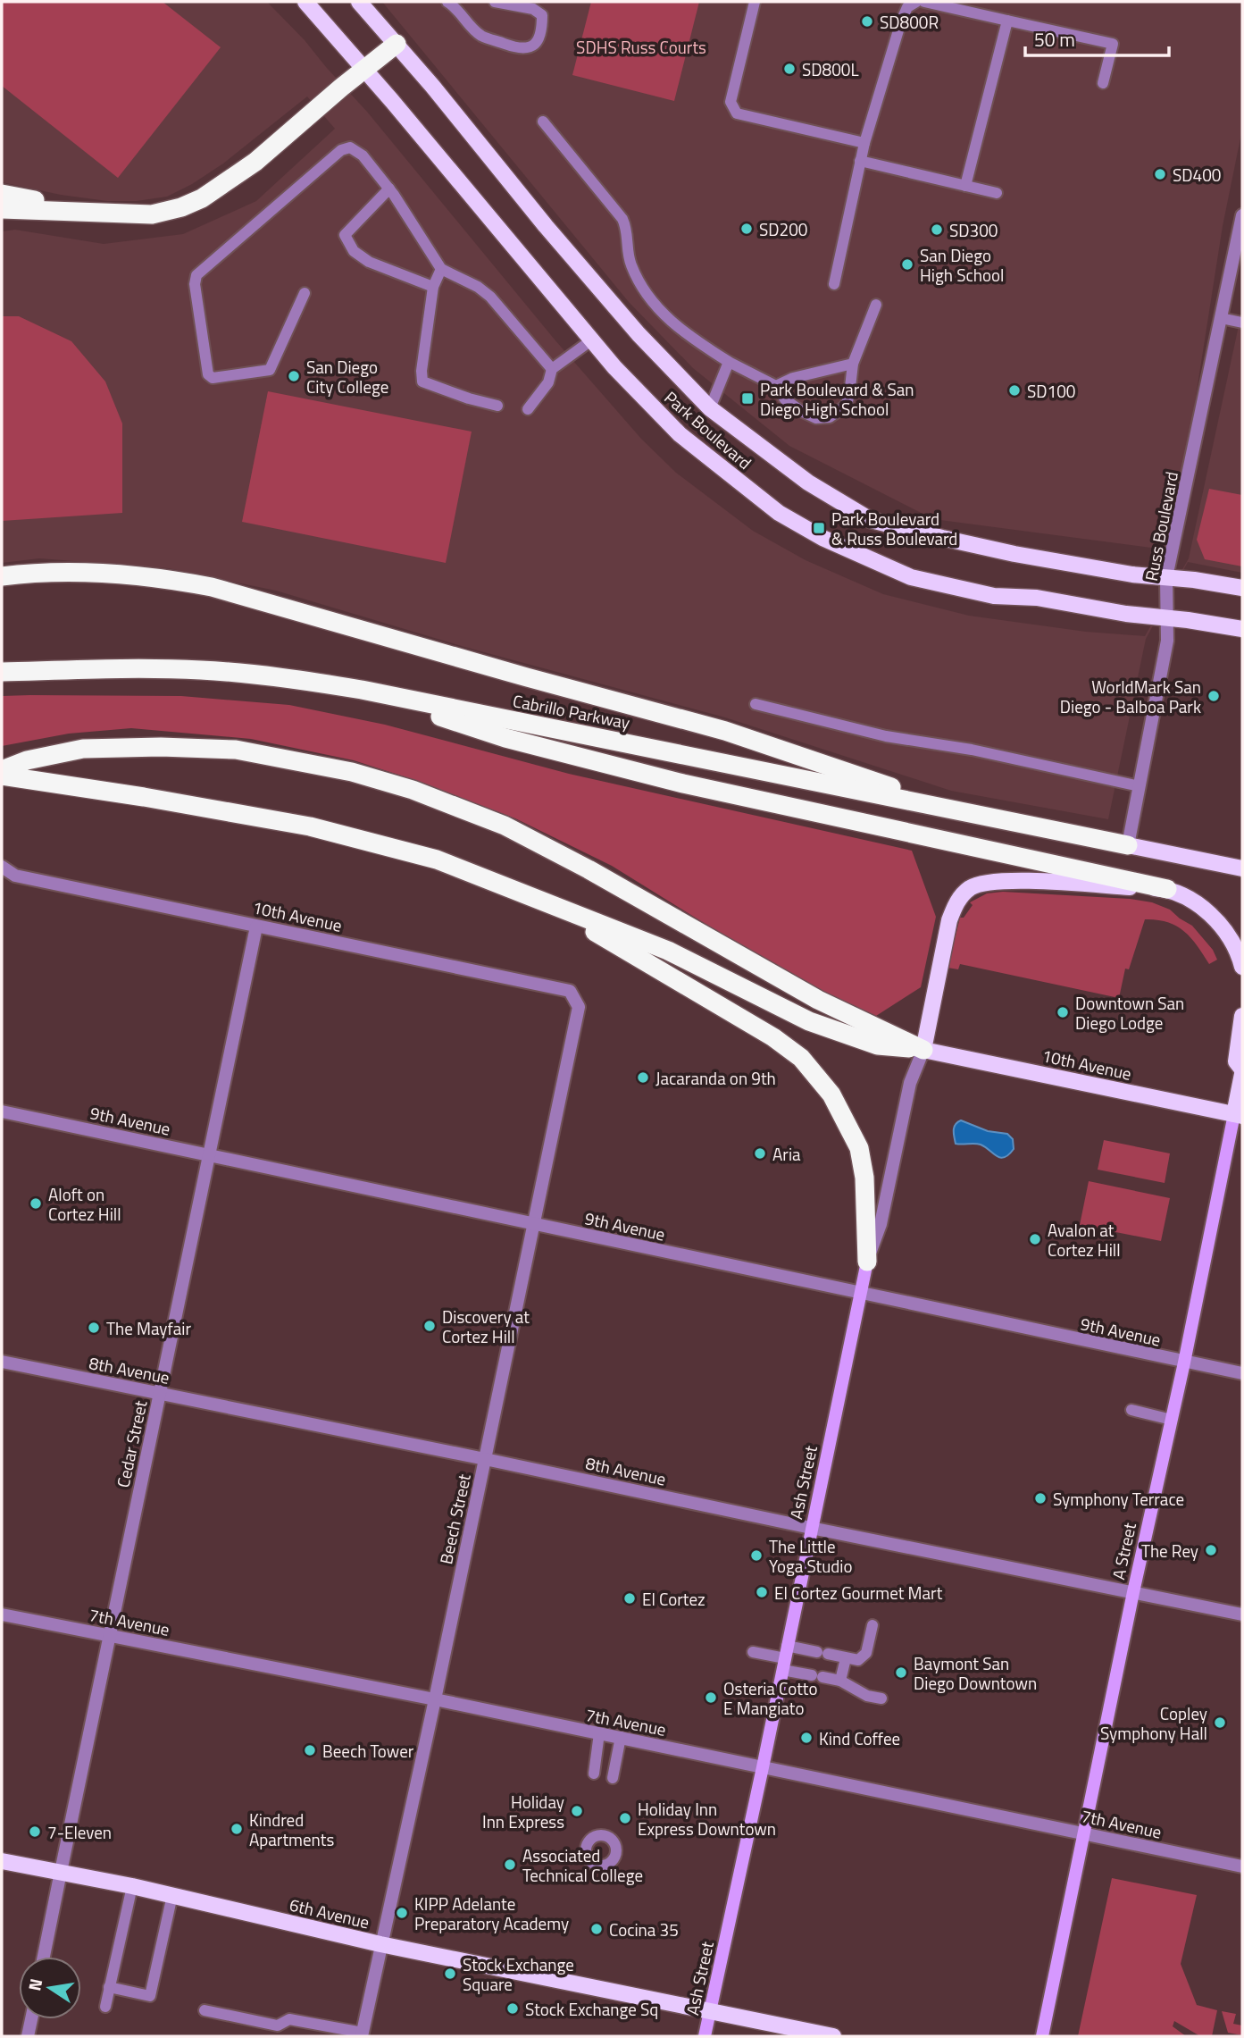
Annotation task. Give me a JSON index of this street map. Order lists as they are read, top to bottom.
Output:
{
  "streets": {
    "highway": ["Cabrillo Parkway"],
    "main road": [
      "Park Boulevard",
      "10th Avenue",
      "Ash Street",
      "A Street",
      "6th Avenue"
    ],
    "street": [
      "Russ Boulevard",
      "9th Avenue",
      "8th Avenue",
      "Cedar Street",
      "Beech Street",
      "7th Avenue"
    ]
  },
  "crossings": [
    ["Park Boulevard", "Russ Boulevard"],
    ["Russ Boulevard", "Cabrillo Parkway"],
    ["10th Avenue", "Cedar Street"],
    ["10th Avenue", "Ash Street"],
    ["10th Avenue", "Beech Street"],
    ["10th Avenue", "A Street"],
    ["9th Avenue", "Cedar Street"],
    ["9th Avenue", "Ash Street"],
    ["9th Avenue", "Beech Street"],
    ["9th Avenue", "A Street"],
    ["8th Avenue", "Cedar Street"],
    ["8th Avenue", "Ash Street"],
    ["8th Avenue", "Beech Street"],
    ["8th Avenue", "A Street"],
    ["Cedar Street", "7th Avenue"],
    ["Cedar Street", "6th Avenue"],
    ["Ash Street", "7th Avenue"],
    ["Ash Street", "6th Avenue"],
    ["Beech Street", "7th Avenue"],
    ["Beech Street", "6th Avenue"],
    ["A Street", "7th Avenue"]
  ],
  "parks": ["SDHS Russ Courts"],
  "places": {
    "other": [
      "SD800R",
      "SD800L",
      "SD400",
      "SD200",
      "SD300",
      "San Diego High School",
      "San Diego City College",
      "SD100",
      "WorldMark San Diego - Balboa Park",
      "Downtown San Diego Lodge",
      "Jacaranda on 9th",
      "Aria",
      "Aloft on Cortez Hill",
      "Avalon at Cortez Hill",
      "Discovery at Cortez Hill",
      "The Mayfair",
      "Symphony Terrace",
      "The Rey",
      "The Little Yoga Studio",
      "El Cortez Gourmet Mart",
      "El Cortez",
      "Baymont San Diego Downtown",
      "Osteria Cotto E Mangiato",
      "Copley Symphony Hall",
      "Kind Coffee",
      "Beech Tower",
      "Holiday Inn Express",
      "Holiday Inn Express Downtown",
      "Kindred Apartments",
      "7-Eleven",
      "Associated Technical College",
      "KIPP Adelante Preparatory Academy",
      "Cocina 35",
      "Stock Exchange Square",
      "Stock Exchange Sq"
    ],
    "transit": ["Park Boulevard & San Diego High School", "Park Boulevard & Russ Boulevard"]
  },
  "scale_bar": "50 m",
  "north": "left"
}
